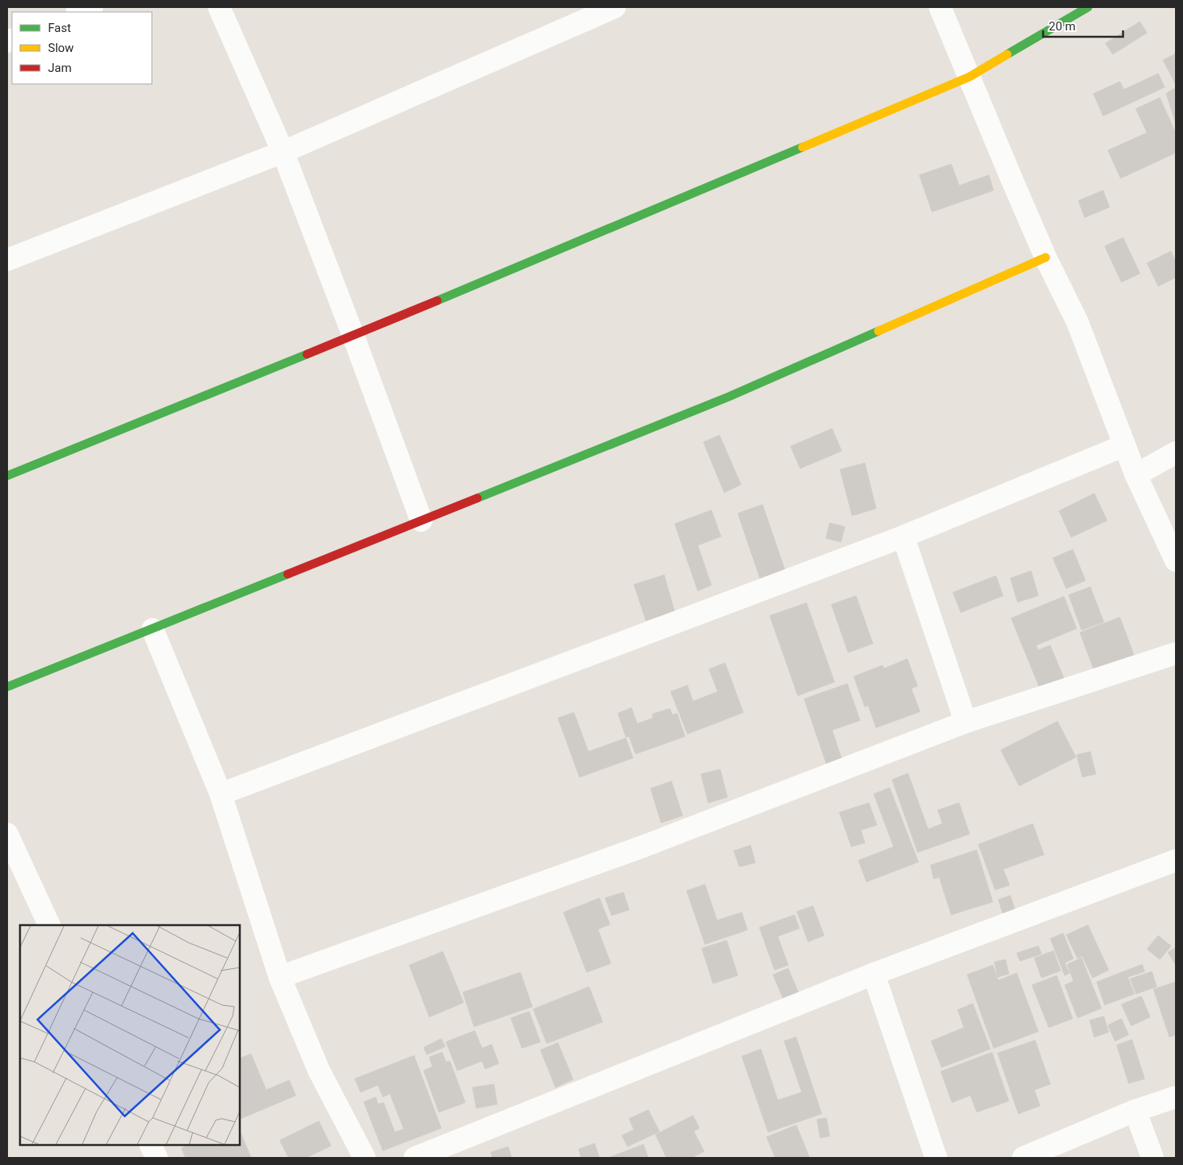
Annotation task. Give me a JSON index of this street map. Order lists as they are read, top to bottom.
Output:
{
  "legend": ["Fast", "Slow", "Jam"],
  "scale_bar": "20 m"
}
